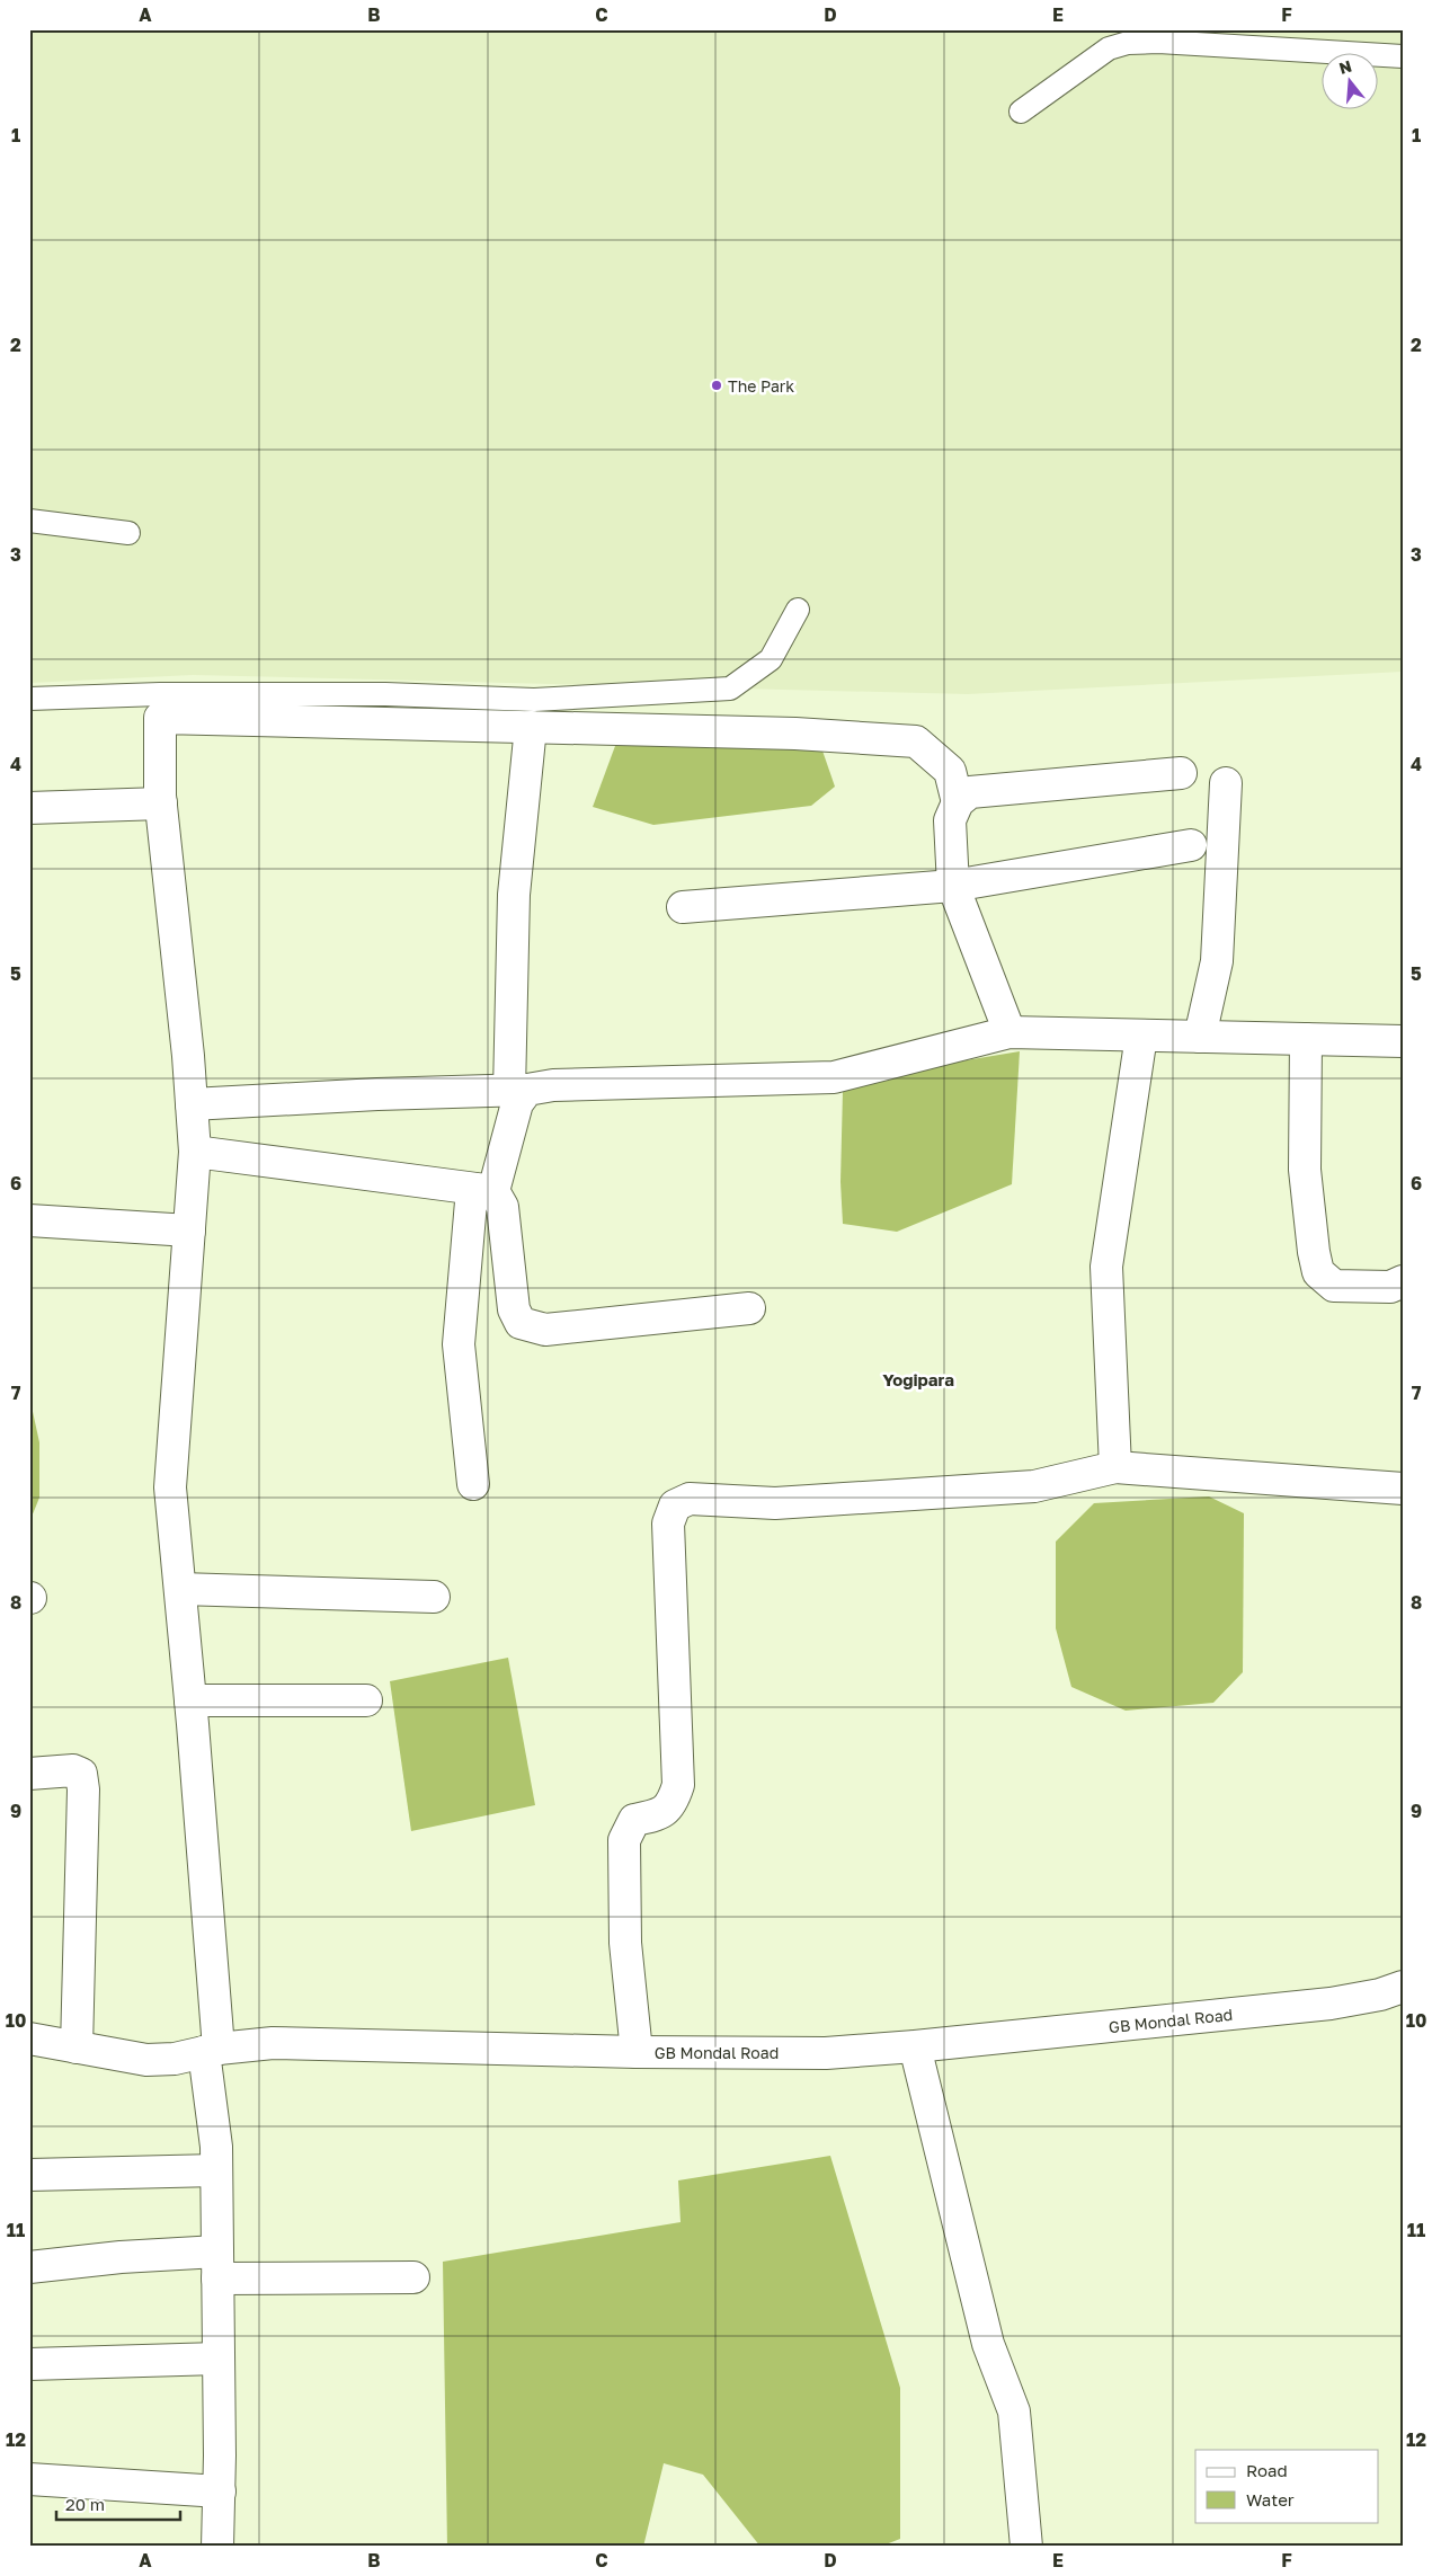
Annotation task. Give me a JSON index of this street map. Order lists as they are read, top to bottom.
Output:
{
  "streets": {
    "street": ["GB Mondal Road"]
  },
  "districts": ["Yogipara"],
  "places": ["The Park"],
  "legend": ["Road", "Water"],
  "scale_bar": "20 m",
  "north": "top",
  "grid": {
    "columns": [
      "A",
      "B",
      "C",
      "D",
      "E",
      "F"
    ],
    "rows": [
      "1",
      "2",
      "3",
      "4",
      "5",
      "6",
      "7",
      "8",
      "9",
      "10",
      "11",
      "12"
    ]
  }
}
